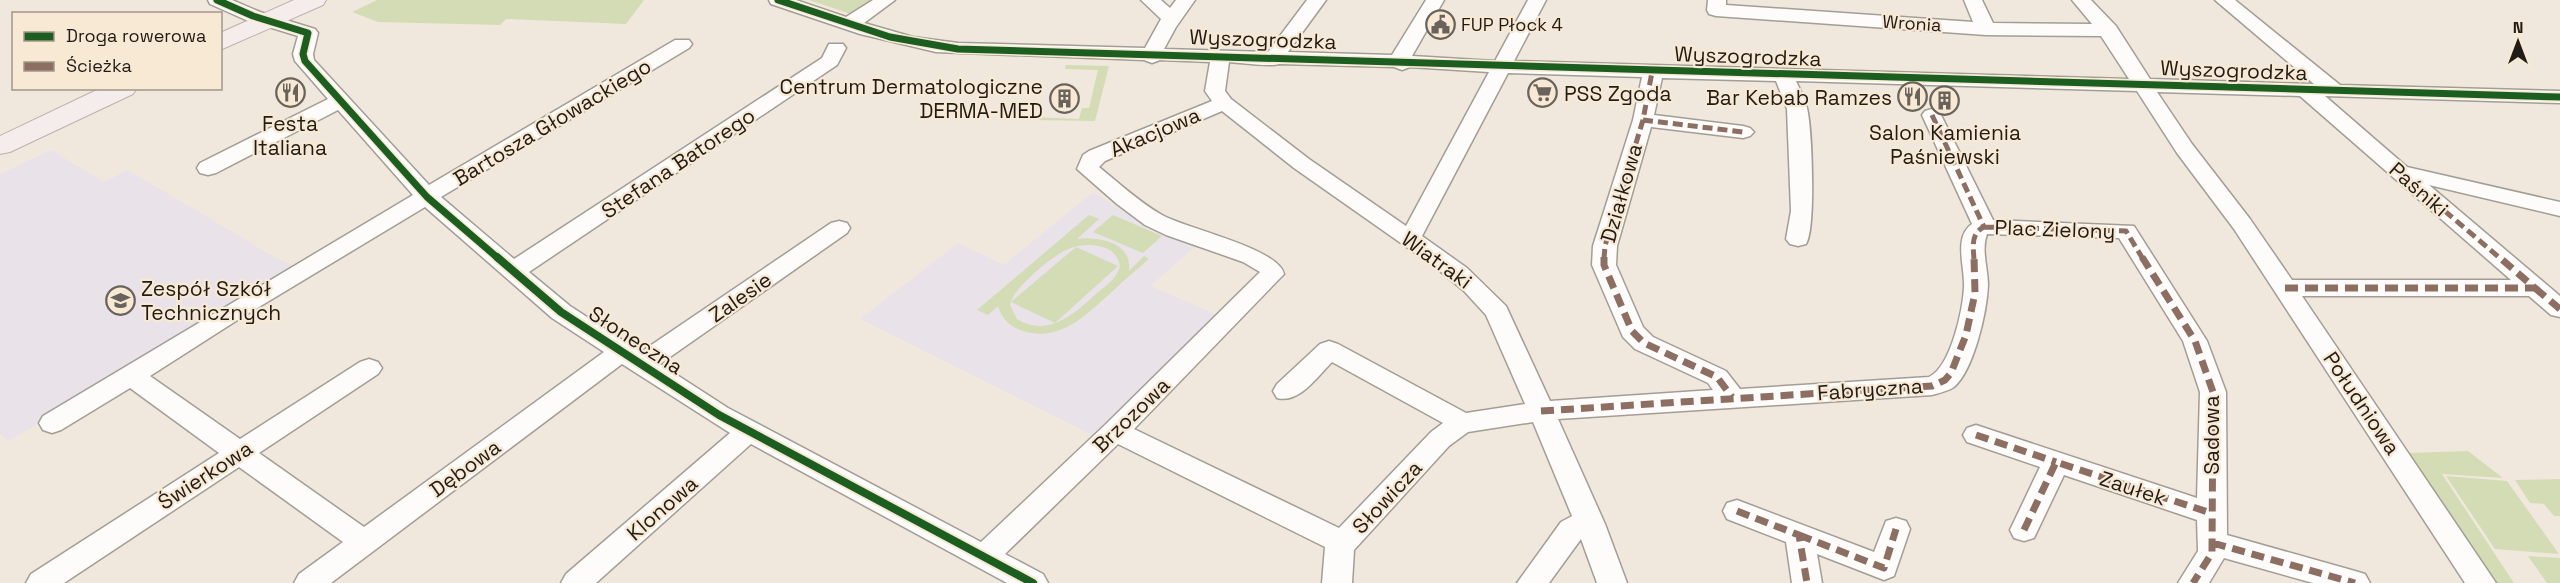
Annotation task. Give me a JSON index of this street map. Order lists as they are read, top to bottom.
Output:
{
  "streets": {
    "street": [
      "Wronia",
      "Wyszogrodzka",
      "Bartosza Głowackiego",
      "Akacjowa",
      "Stefana Batorego",
      "Paśniki",
      "Działkowa",
      "Plac Zielony",
      "Wiatraki",
      "Zalesie",
      "Słoneczna",
      "Fabryczna",
      "Południowa",
      "Brzozowa",
      "Sadowa",
      "Dębowa",
      "Świerkowa",
      "Zaułek",
      "Słowicza",
      "Klonowa"
    ]
  },
  "crossings": [
    ["Wyszogrodzka", "Paśniki"],
    ["Wyszogrodzka", "Działkowa"],
    ["Wyszogrodzka", "Południowa"],
    ["Bartosza Głowackiego", "Słoneczna"],
    ["Akacjowa", "Wiatraki"],
    ["Akacjowa", "Brzozowa"],
    ["Stefana Batorego", "Słoneczna"],
    ["Działkowa", "Fabryczna"],
    ["Plac Zielony", "Fabryczna"],
    ["Plac Zielony", "Sadowa"],
    ["Wiatraki", "Fabryczna"],
    ["Wiatraki", "Słowicza"],
    ["Zalesie", "Słoneczna"],
    ["Zalesie", "Dębowa"],
    ["Słoneczna", "Brzozowa"],
    ["Słoneczna", "Dębowa"],
    ["Słoneczna", "Klonowa"],
    ["Fabryczna", "Słowicza"],
    ["Sadowa", "Zaułek"]
  ],
  "places": {
    "public building": ["FUP Płock 4"],
    "restaurant": ["Festa Italiana", "Bar Kebab Ramzes"],
    "supermarket": ["PSS Zgoda"],
    "building": ["Centrum Dermatologiczne DERMA-MED", "Salon Kamienia Paśniewski"],
    "school or university": ["Zespół Szkół Technicznych"]
  },
  "legend": ["Droga rowerowa", "Ścieżka"],
  "north": "top"
}
